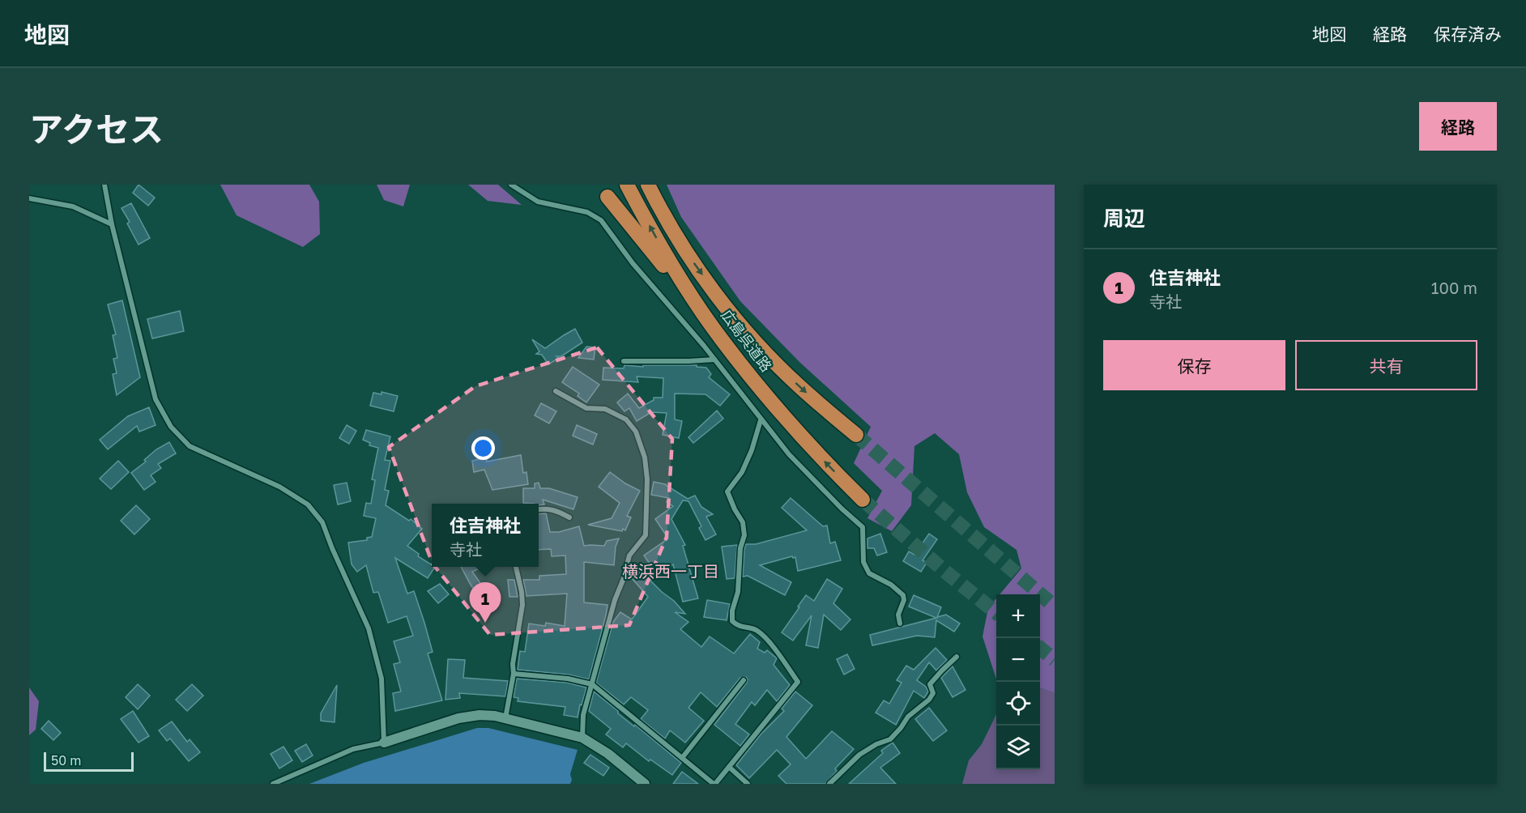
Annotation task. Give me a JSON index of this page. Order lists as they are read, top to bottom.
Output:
{
  "streets": {
    "highway": ["広島呉道路"]
  },
  "districts": ["横浜西一丁目"],
  "scale_bar": "50 m",
  "page": {
    "header": "地図",
    "nav": ["地図", "経路", "保存済み"],
    "title": "アクセス",
    "buttons": [
      "経路",
      ["保存", "共有"]
    ],
    "heading": "周辺",
    "list": [
      {
        "mark": "1",
        "name": "住吉神社",
        "note": "寺社",
        "value": "100 m"
      }
    ],
    "popup": ["住吉神社", "寺社"],
    "pins": "1",
    "map_buttons": ["+", "−"],
    "scale": "50 m"
  }
}
